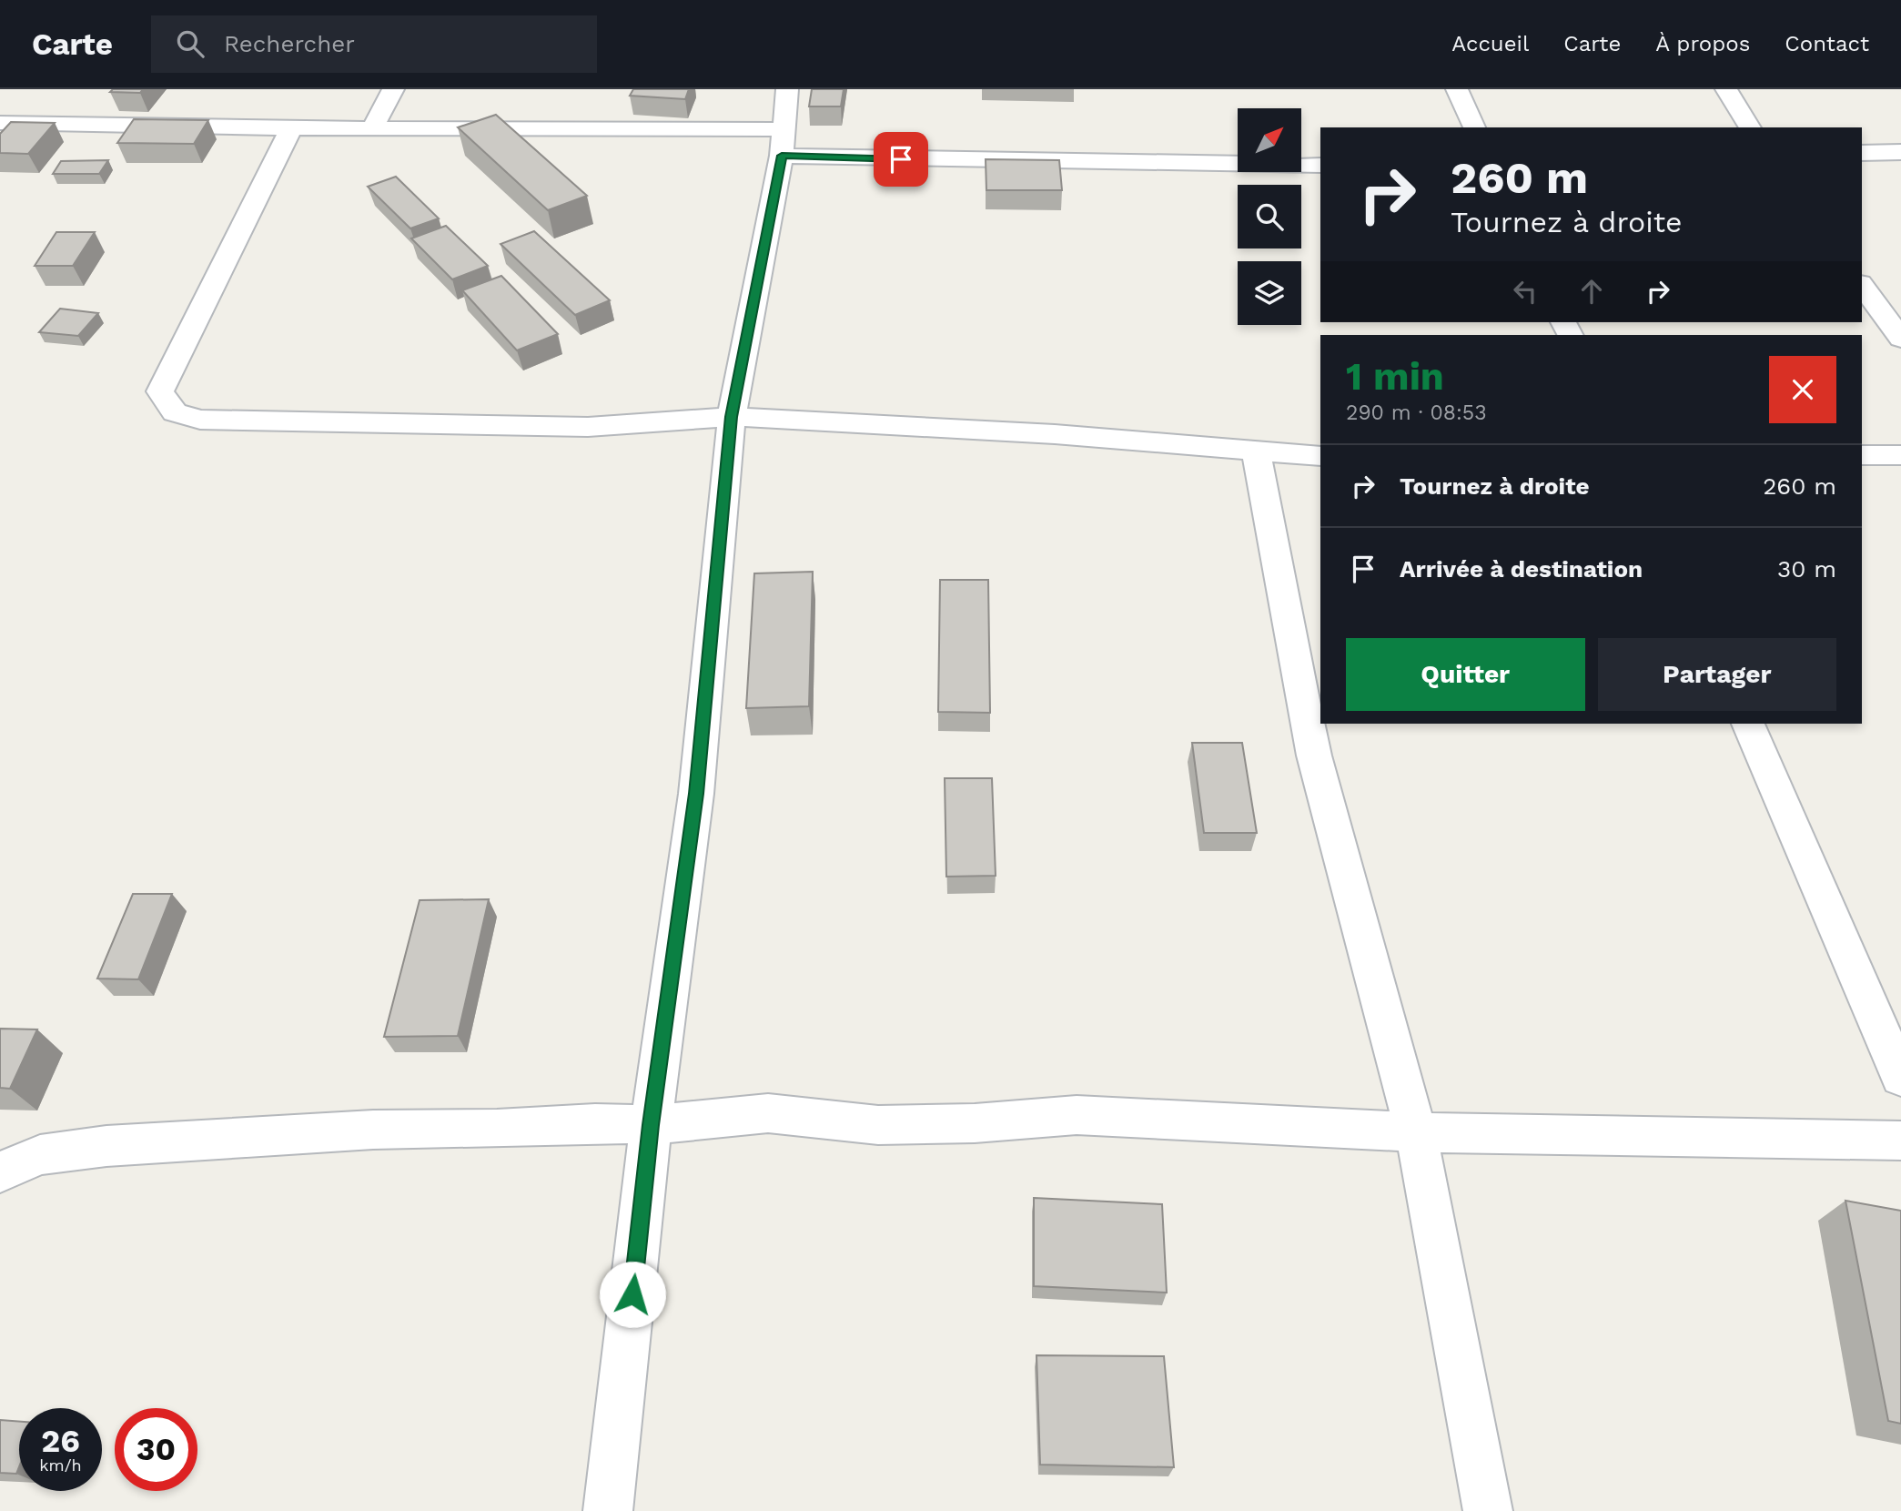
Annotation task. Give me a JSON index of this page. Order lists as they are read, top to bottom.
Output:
{
  "north": "top right",
  "page": {
    "header": "Carte",
    "search": "Rechercher",
    "nav": [
      "Accueil",
      "Carte",
      "À propos",
      "Contact"
    ],
    "turn": ["260 m", "Tournez à droite"],
    "heading": ["1 min", "290 m · 08:53"],
    "list": [
      {
        "name": "Tournez à droite",
        "value": "260 m"
      },
      {
        "name": "Arrivée à destination",
        "value": "30 m"
      }
    ],
    "buttons": ["Quitter", "Partager"],
    "speed": "26 km/h",
    "limit": "30"
  }
}
